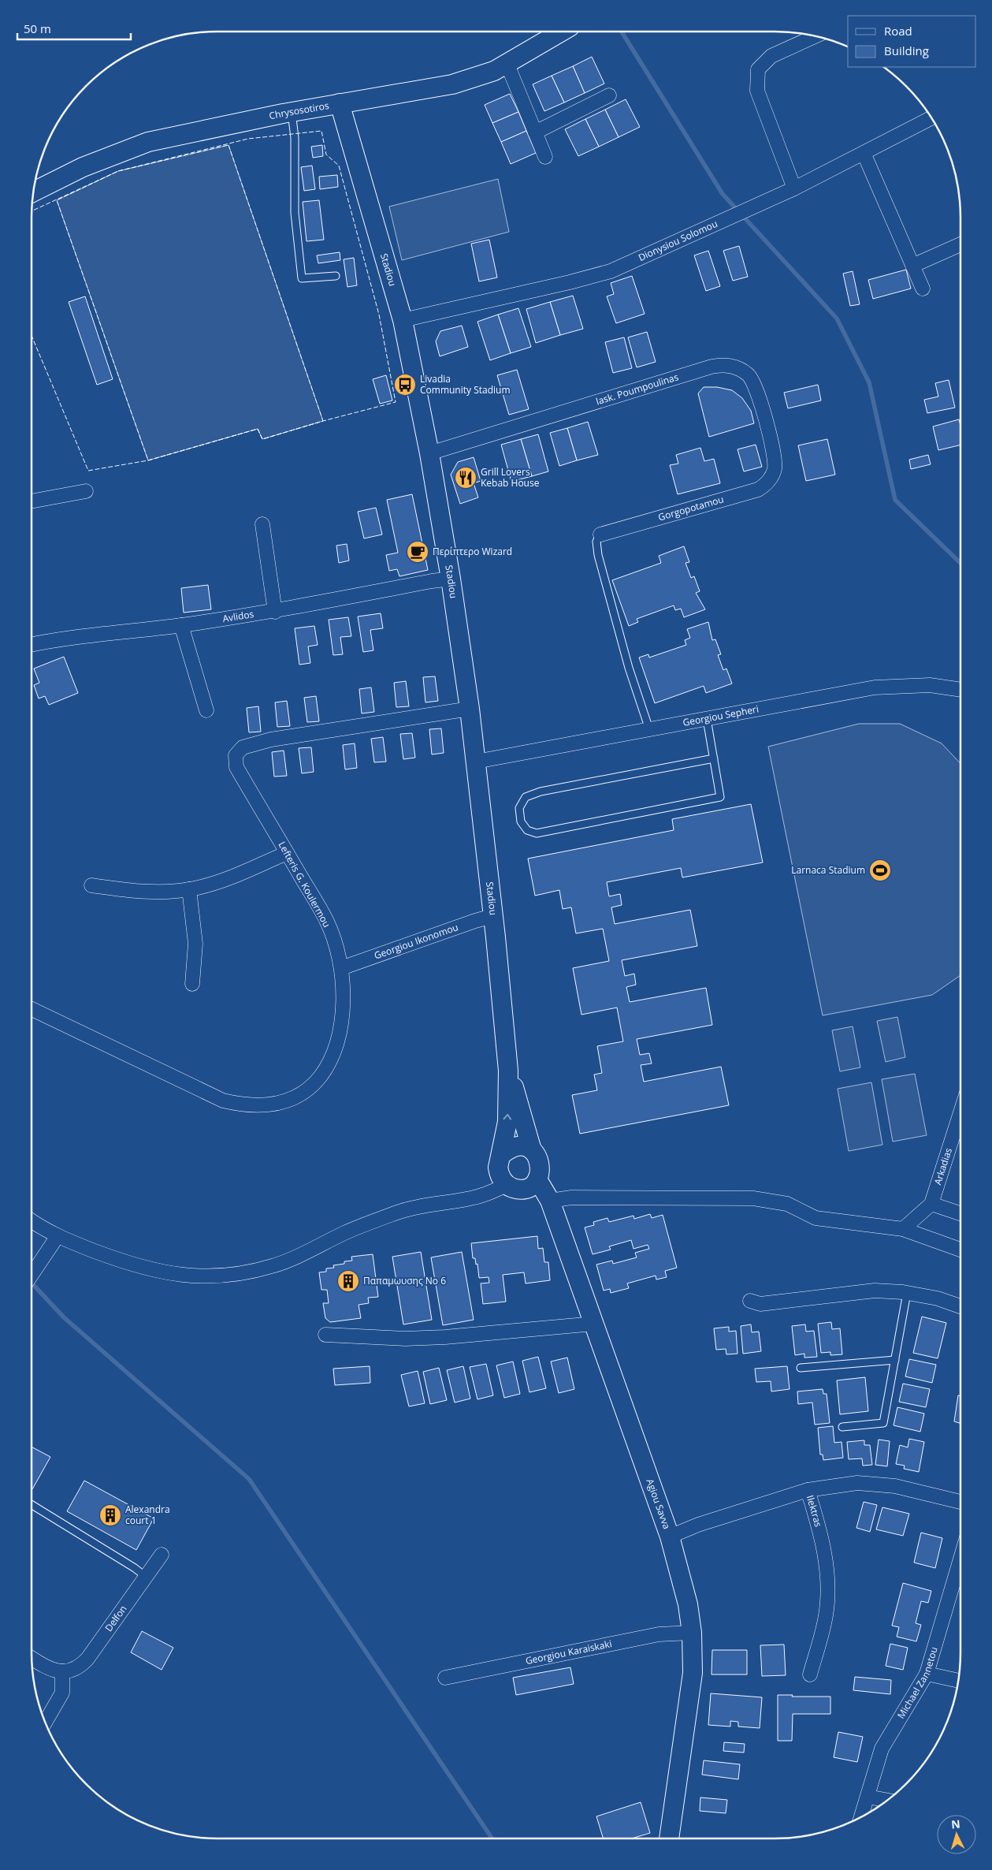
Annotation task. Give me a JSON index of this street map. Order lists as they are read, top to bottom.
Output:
{
  "streets": {
    "street": [
      "Chrysosotiros",
      "Dionysiou Solomou",
      "Stadiou",
      "lask. Poumpoulinas",
      "Gorgopotamou",
      "Avlidos",
      "Georgiou Sepheri",
      "Lefteris G. Koulermou",
      "Georgiou Ikonomou",
      "Arkadias",
      "Agiou Savva",
      "Ilektras",
      "Delfon",
      "Georgiou Karaiskaki",
      "Michael Zannetou"
    ]
  },
  "crossings": [
    ["Chrysosotiros", "Stadiou"],
    ["Dionysiou Solomou", "Stadiou"],
    ["Stadiou", "lask. Poumpoulinas"],
    ["Stadiou", "Avlidos"],
    ["Stadiou", "Georgiou Sepheri"],
    ["Stadiou", "Lefteris G. Koulermou"],
    ["Stadiou", "Georgiou Ikonomou"],
    ["Stadiou", "Agiou Savva"],
    ["lask. Poumpoulinas", "Gorgopotamou"],
    ["Lefteris G. Koulermou", "Georgiou Ikonomou"],
    ["Agiou Savva", "Ilektras"],
    ["Agiou Savva", "Georgiou Karaiskaki"]
  ],
  "places": {
    "bus stop": ["Livadia Community Stadium"],
    "restaurant": ["Grill Lovers Kebab House"],
    "cafe": ["Περίπτερο Wizard"],
    "sports": ["Larnaca Stadium"],
    "building": ["Παπαμωυσης No 6", "Alexandra court 1"]
  },
  "legend": ["Road", "Building"],
  "scale_bar": "50 m",
  "north": "top"
}
